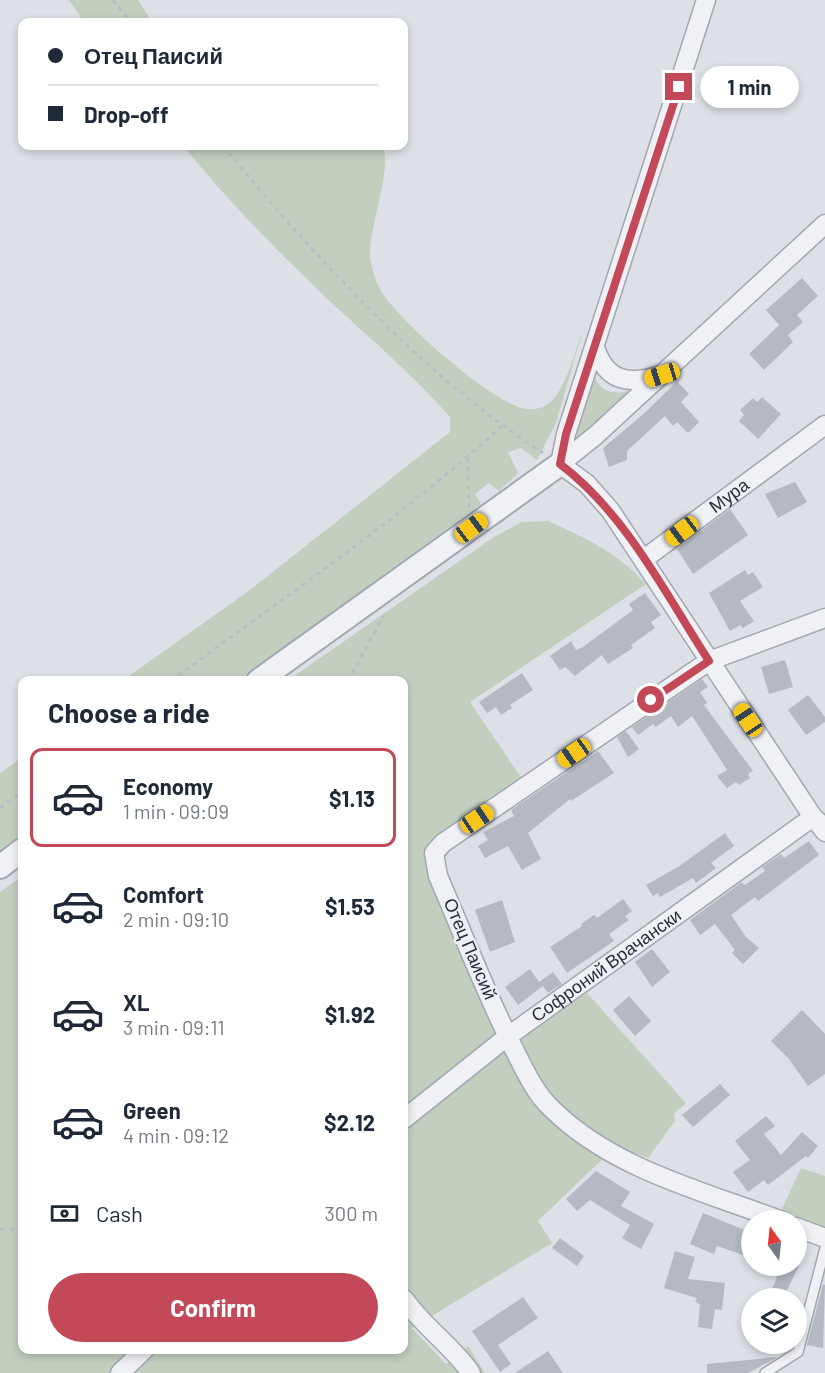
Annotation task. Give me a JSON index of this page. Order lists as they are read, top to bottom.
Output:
{
  "streets": {
    "street": ["Мура", "Отец Паисий", "Софроний Врачански"]
  },
  "crossings": [
    ["Отец Паисий", "Софроний Врачански"]
  ],
  "north": "top",
  "page": {
    "banner": ["Отец Паисий", "Drop-off"],
    "bubble": "1 min",
    "heading": "Choose a ride",
    "list": [
      {
        "name": "Economy",
        "note": "1 min · 09:09",
        "value": "$1.13"
      },
      {
        "name": "Comfort",
        "note": "2 min · 09:10",
        "value": "$1.53"
      },
      {
        "name": "XL",
        "note": "3 min · 09:11",
        "value": "$1.92"
      },
      {
        "name": "Green",
        "note": "4 min · 09:12",
        "value": "$2.12"
      }
    ],
    "pay": ["Cash", "300 m"],
    "buttons": "Confirm"
  }
}
